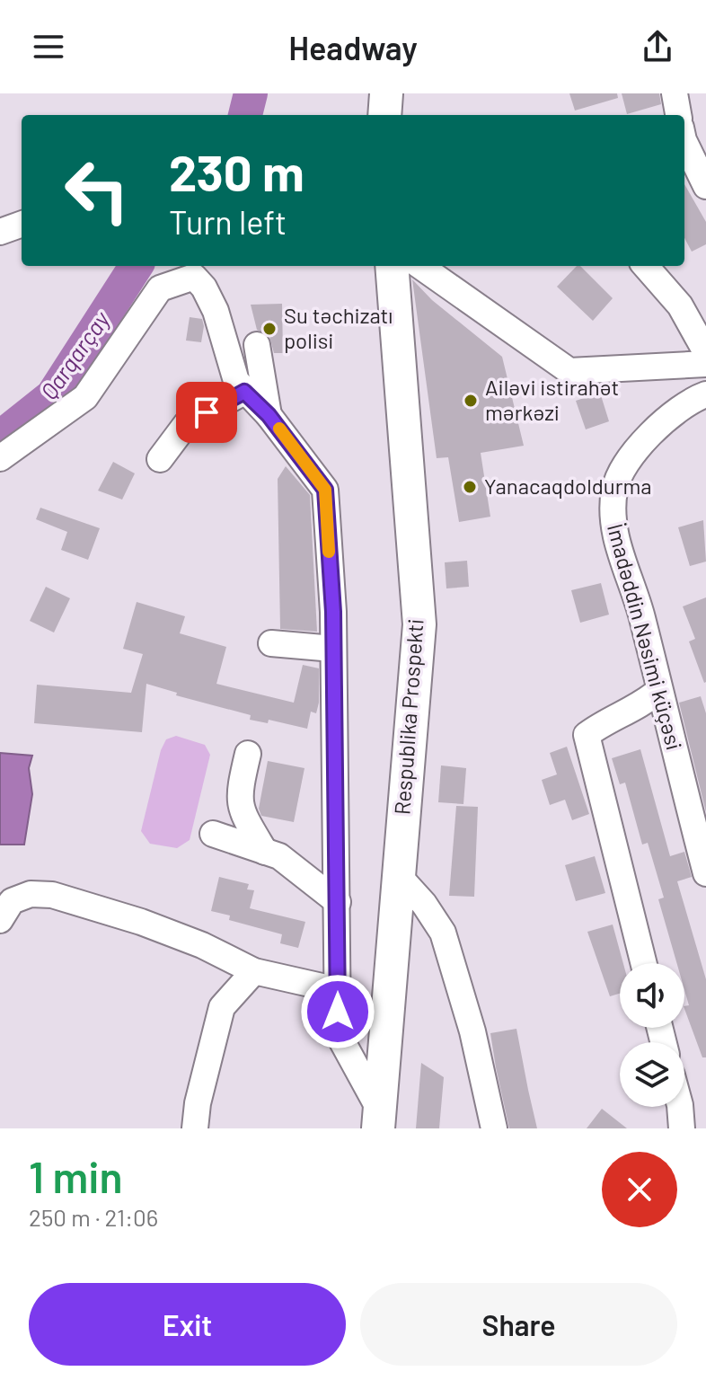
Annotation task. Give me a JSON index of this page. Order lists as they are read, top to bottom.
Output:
{
  "streets": {
    "main road": ["Respublika Prospekti"],
    "street": ["İmadəddin Nəsimi küçəsi"]
  },
  "water": ["Qarqarçay"],
  "places": ["Su təchizatı polisi", "Ailəvi istirahət mərkəzi", "Yanacaqdoldurma"],
  "page": {
    "header": "Headway",
    "turn": ["230 m", "Turn left"],
    "heading": ["1 min", "250 m · 21:06"],
    "buttons": ["Exit", "Share"]
  }
}
